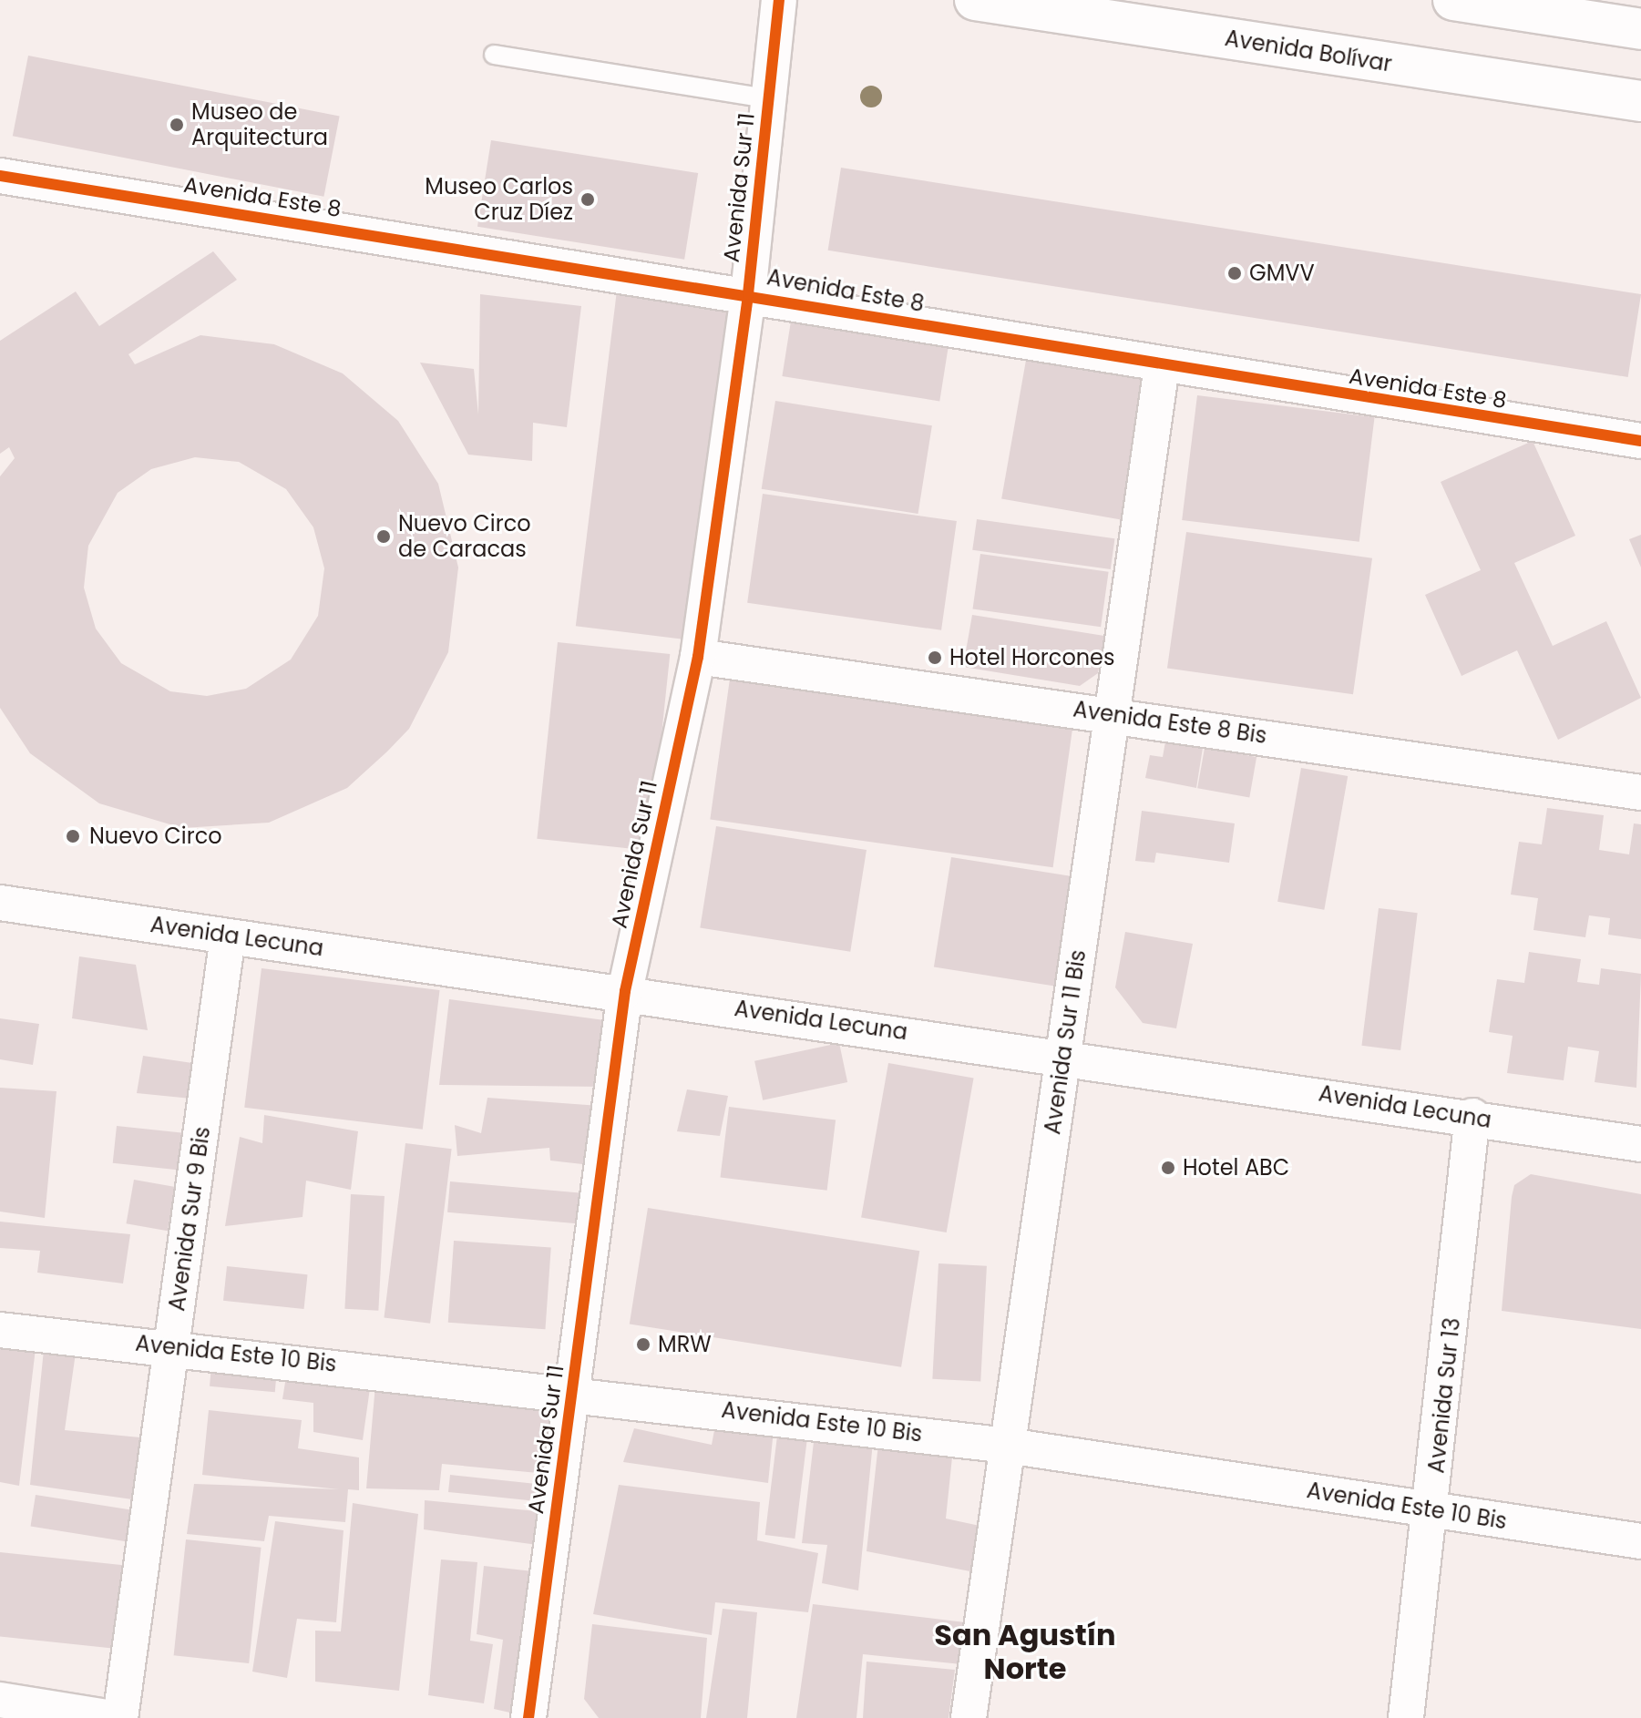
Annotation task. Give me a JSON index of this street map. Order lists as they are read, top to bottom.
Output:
{
  "streets": {
    "main road": ["Avenida Bolívar"],
    "street": [
      "Avenida Sur 11",
      "Avenida Este 8",
      "Avenida Este 8 Bis",
      "Avenida Lecuna",
      "Avenida Sur 11 Bis",
      "Avenida Sur 9 Bis",
      "Avenida Este 10 Bis",
      "Avenida Sur 13"
    ]
  },
  "crossings": [
    ["Avenida Sur 11", "Avenida Este 8"],
    ["Avenida Sur 11", "Avenida Este 8 Bis"],
    ["Avenida Sur 11", "Avenida Lecuna"],
    ["Avenida Sur 11", "Avenida Este 10 Bis"],
    ["Avenida Este 8", "Avenida Sur 11 Bis"],
    ["Avenida Este 8 Bis", "Avenida Sur 11 Bis"],
    ["Avenida Lecuna", "Avenida Sur 11 Bis"],
    ["Avenida Lecuna", "Avenida Sur 9 Bis"],
    ["Avenida Lecuna", "Avenida Sur 13"],
    ["Avenida Sur 11 Bis", "Avenida Este 10 Bis"],
    ["Avenida Sur 9 Bis", "Avenida Este 10 Bis"],
    ["Avenida Este 10 Bis", "Avenida Sur 13"]
  ],
  "districts": ["San Agustín Norte"],
  "places": [
    "Museo de Arquitectura",
    "Museo Carlos Cruz Díez",
    "GMVV",
    "Nuevo Circo de Caracas",
    "Hotel Horcones",
    "Nuevo Circo",
    "Hotel ABC",
    "MRW"
  ]
}
